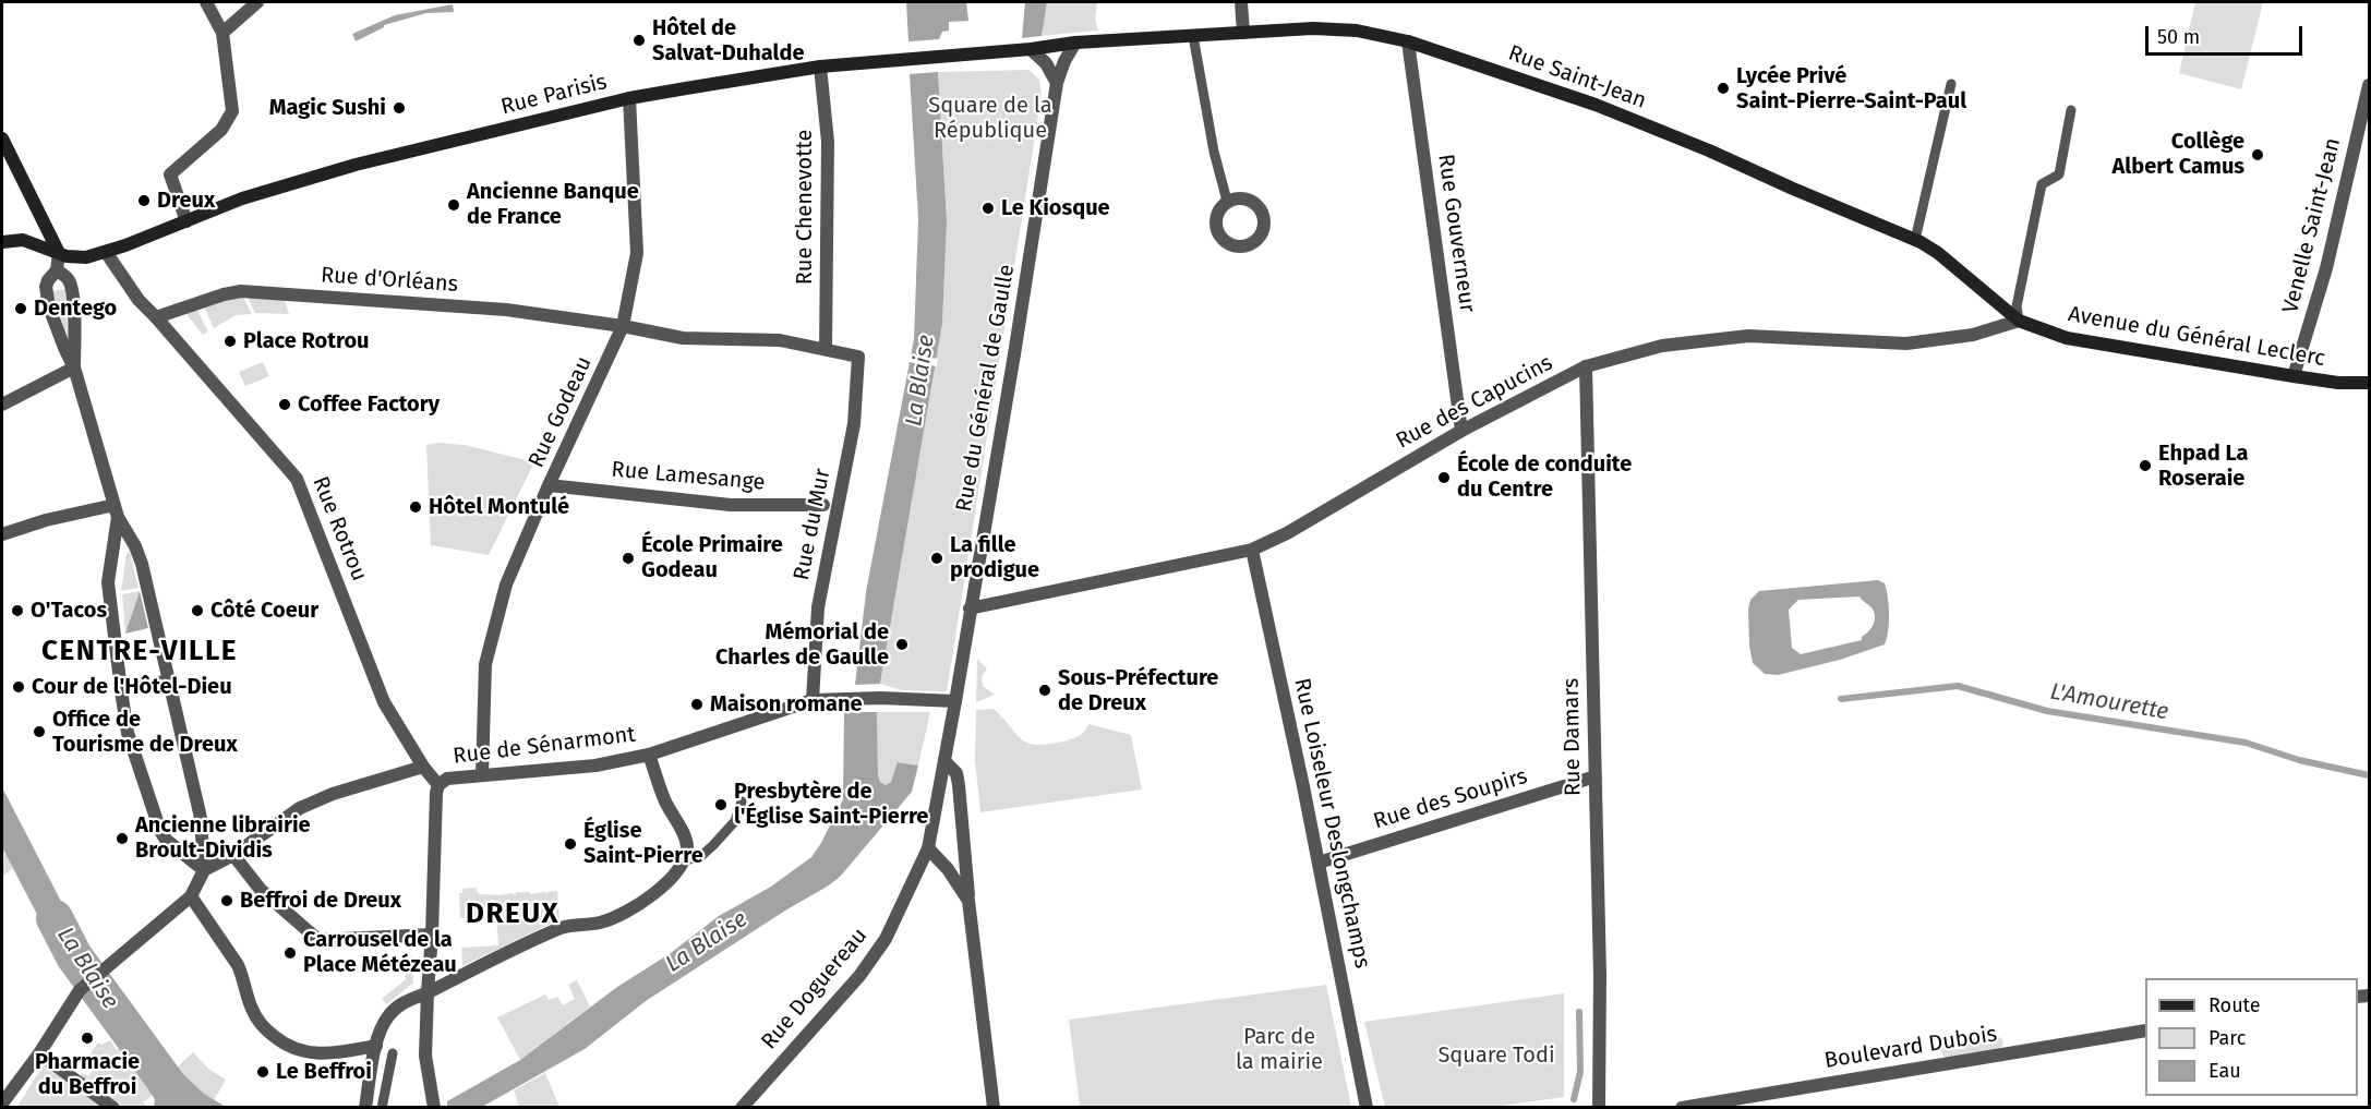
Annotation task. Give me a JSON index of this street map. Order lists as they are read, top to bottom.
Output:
{
  "streets": {
    "main road": ["Rue Saint-Jean", "Rue Parisis", "Avenue du Général Leclerc"],
    "street": [
      "Rue Chenevotte",
      "Venelle Saint-Jean",
      "Rue Gouverneur",
      "Rue d'Orléans",
      "Rue du Général de Gaulle",
      "Rue des Capucins",
      "Rue Godeau",
      "Rue Lamesange",
      "Rue du Mur",
      "Rue Rotrou",
      "Rue Damars",
      "Rue de Sénarmont",
      "Rue des Soupirs",
      "Rue Loiseleur Deslongchamps",
      "Rue Doguereau",
      "Boulevard Dubois"
    ]
  },
  "crossings": [
    ["Rue Saint-Jean", "Rue Parisis"],
    ["Rue Saint-Jean", "Rue Gouverneur"],
    ["Rue Saint-Jean", "Avenue du Général Leclerc"],
    ["Rue Saint-Jean", "Rue du Général de Gaulle"],
    ["Rue Saint-Jean", "Rue des Capucins"],
    ["Rue Parisis", "Rue Chenevotte"],
    ["Rue Parisis", "Rue du Général de Gaulle"],
    ["Rue Parisis", "Rue Godeau"],
    ["Rue Parisis", "Rue Rotrou"],
    ["Rue Chenevotte", "Rue d'Orléans"],
    ["Venelle Saint-Jean", "Avenue du Général Leclerc"],
    ["Rue Gouverneur", "Rue des Capucins"],
    ["Rue d'Orléans", "Rue Godeau"],
    ["Rue d'Orléans", "Rue du Mur"],
    ["Rue d'Orléans", "Rue Rotrou"],
    ["Avenue du Général Leclerc", "Rue des Capucins"],
    ["Rue du Général de Gaulle", "Rue des Capucins"],
    ["Rue du Général de Gaulle", "Rue de Sénarmont"],
    ["Rue du Général de Gaulle", "Rue Doguereau"],
    ["Rue des Capucins", "Rue Damars"],
    ["Rue des Capucins", "Rue Loiseleur Deslongchamps"],
    ["Rue Godeau", "Rue Lamesange"],
    ["Rue Godeau", "Rue de Sénarmont"],
    ["Rue du Mur", "Rue de Sénarmont"],
    ["Rue Rotrou", "Rue de Sénarmont"],
    ["Rue Damars", "Rue des Soupirs"],
    ["Rue de Sénarmont", "Rue Doguereau"],
    ["Rue des Soupirs", "Rue Loiseleur Deslongchamps"]
  ],
  "districts": ["CENTRE-VILLE", "DREUX"],
  "water": ["La Blaise", "L'Amourette"],
  "parks": ["Square de la République", "Parc de la mairie", "Square Todi"],
  "places": [
    "Hôtel de Salvat-Duhalde",
    "Lycée Privé Saint-Pierre-Saint-Paul",
    "Magic Sushi",
    "Collège Albert Camus",
    "Dreux",
    "Ancienne Banque de France",
    "Le Kiosque",
    "Dentego",
    "Place Rotrou",
    "Coffee Factory",
    "Ehpad La Roseraie",
    "École de conduite du Centre",
    "Hôtel Montulé",
    "École Primaire Godeau",
    "La fille prodigue",
    "O'Tacos",
    "Côté Coeur",
    "Mémorial de Charles de Gaulle",
    "Cour de l'Hôtel-Dieu",
    "Sous-Préfecture de Dreux",
    "Maison romane",
    "Office de Tourisme de Dreux",
    "Presbytère de l'Église Saint-Pierre",
    "Ancienne librairie Broult-Dividis",
    "Église Saint-Pierre",
    "Beffroi de Dreux",
    "Carrousel de la Place Métézeau",
    "Pharmacie du Beffroi",
    "Le Beffroi"
  ],
  "legend": ["Route", "Parc", "Eau"],
  "scale_bar": "50 m"
}
